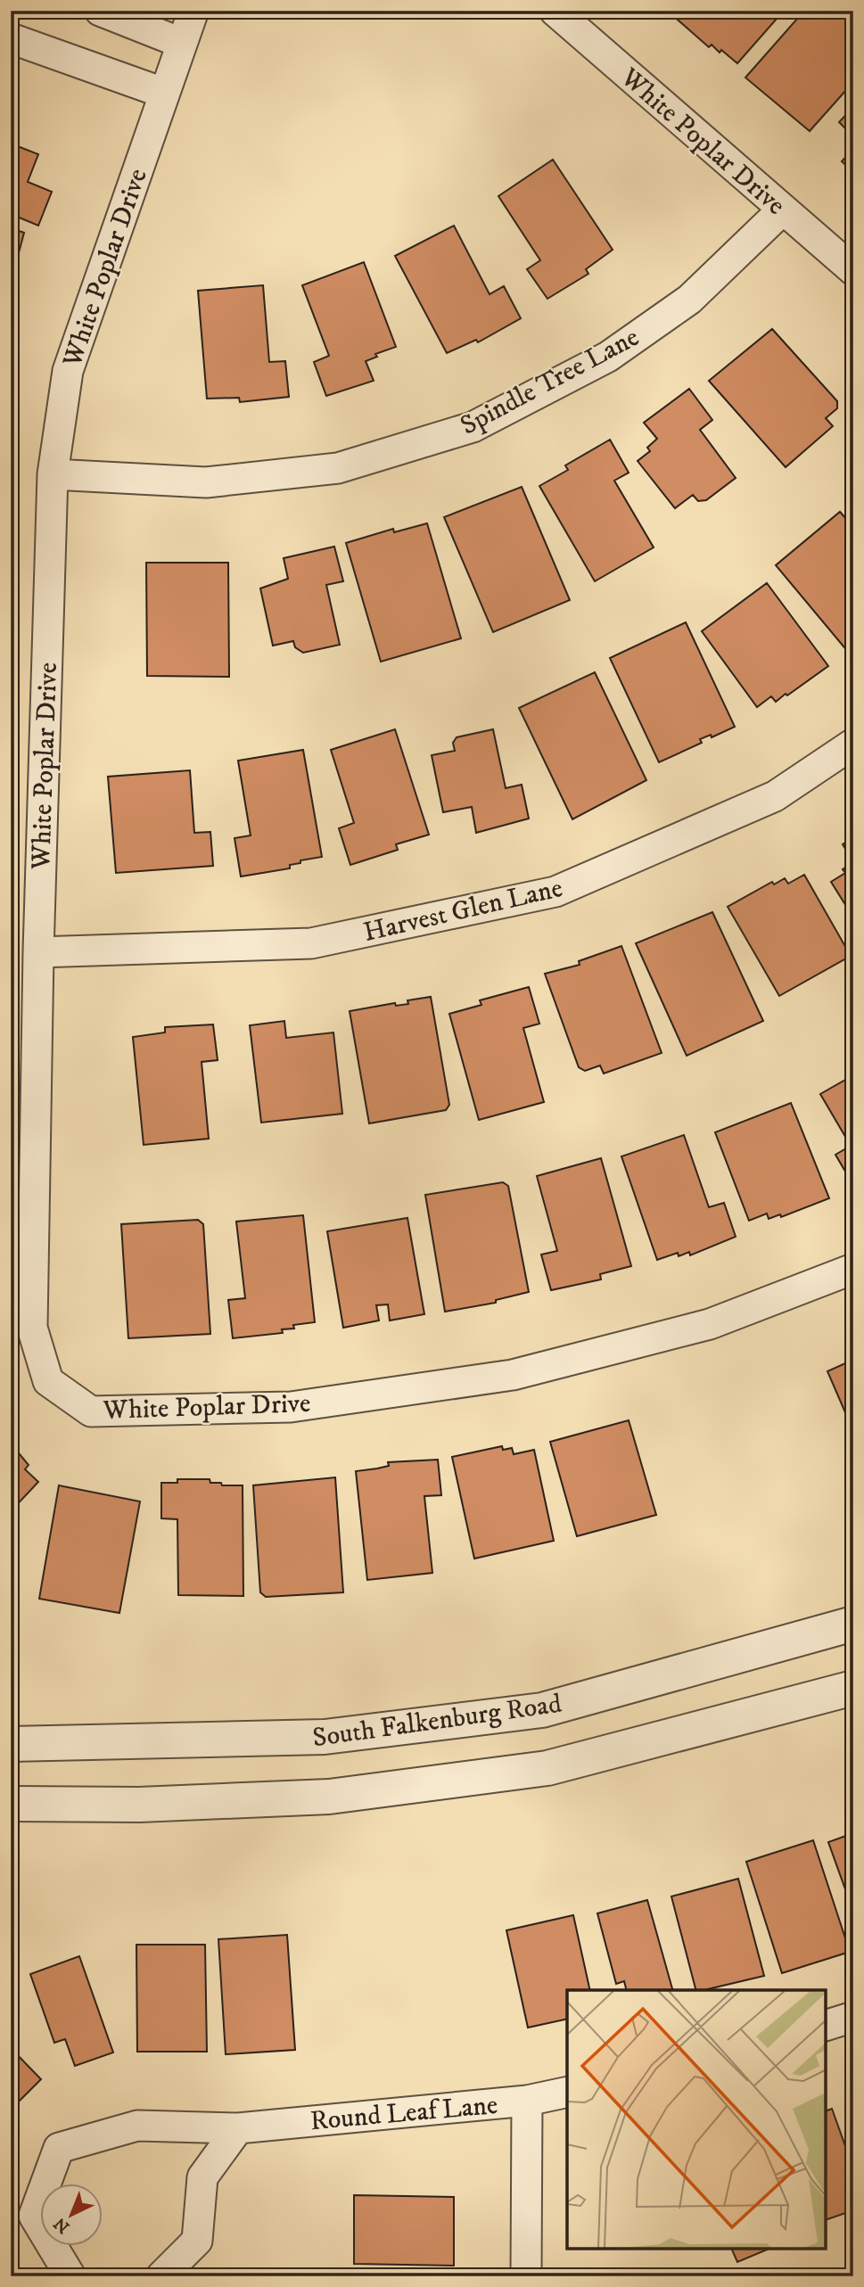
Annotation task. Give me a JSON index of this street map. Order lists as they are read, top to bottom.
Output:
{
  "streets": {
    "street": [
      "White Poplar Drive",
      "Spindle Tree Lane",
      "Harvest Glen Lane",
      "South Falkenburg Road",
      "Round Leaf Lane"
    ]
  },
  "crossings": [
    ["White Poplar Drive", "Spindle Tree Lane"],
    ["White Poplar Drive", "Harvest Glen Lane"]
  ],
  "north": "bottom left"
}
